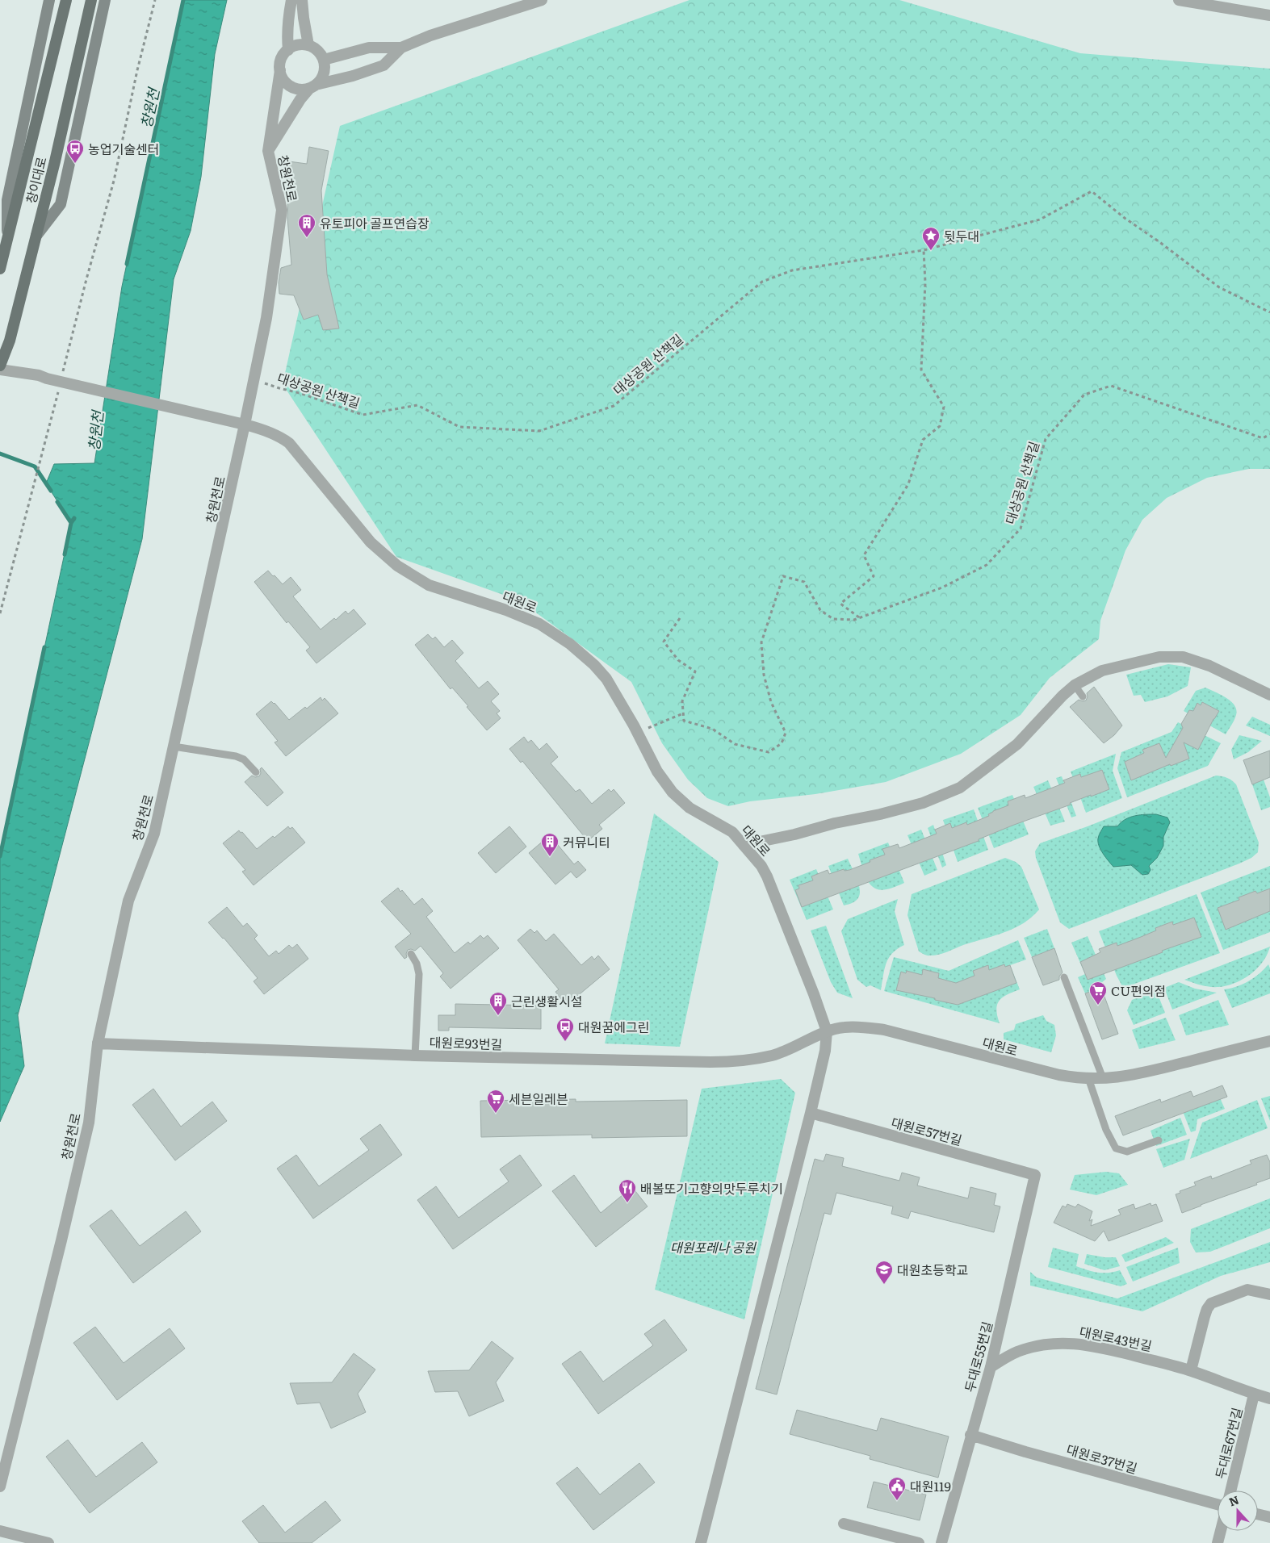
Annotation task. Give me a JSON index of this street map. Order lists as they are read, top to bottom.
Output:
{
  "streets": {
    "main road": ["창이대로"],
    "street": [
      "창원천로",
      "대원로",
      "대원로93번길",
      "대원로57번길",
      "대원로43번길",
      "두대로55번길",
      "두대로67번길",
      "대원로37번길"
    ],
    "path": ["대상공원 산책길"]
  },
  "crossings": [
    ["창원천로", "대상공원 산책길"],
    ["창원천로", "대원로"],
    ["창원천로", "대원로93번길"],
    ["대원로", "대원로93번길"],
    ["대원로57번길", "두대로55번길"],
    ["대원로43번길", "두대로55번길"],
    ["대원로43번길", "두대로67번길"],
    ["두대로55번길", "대원로37번길"]
  ],
  "water": ["창원천"],
  "parks": ["대원포레나 공원"],
  "places": {
    "bus stop": ["농업기술센터", "대원꿈에그린"],
    "building": ["유토피아 골프연습장", "커뮤니티", "근린생활시설"],
    "place": ["뒷두대"],
    "supermarket": ["CU편의점", "세븐일레븐"],
    "restaurant": ["배볼또기고향의맛두루치기"],
    "school or university": ["대원초등학교"],
    "public building": ["대원119"]
  },
  "north": "top"
}
